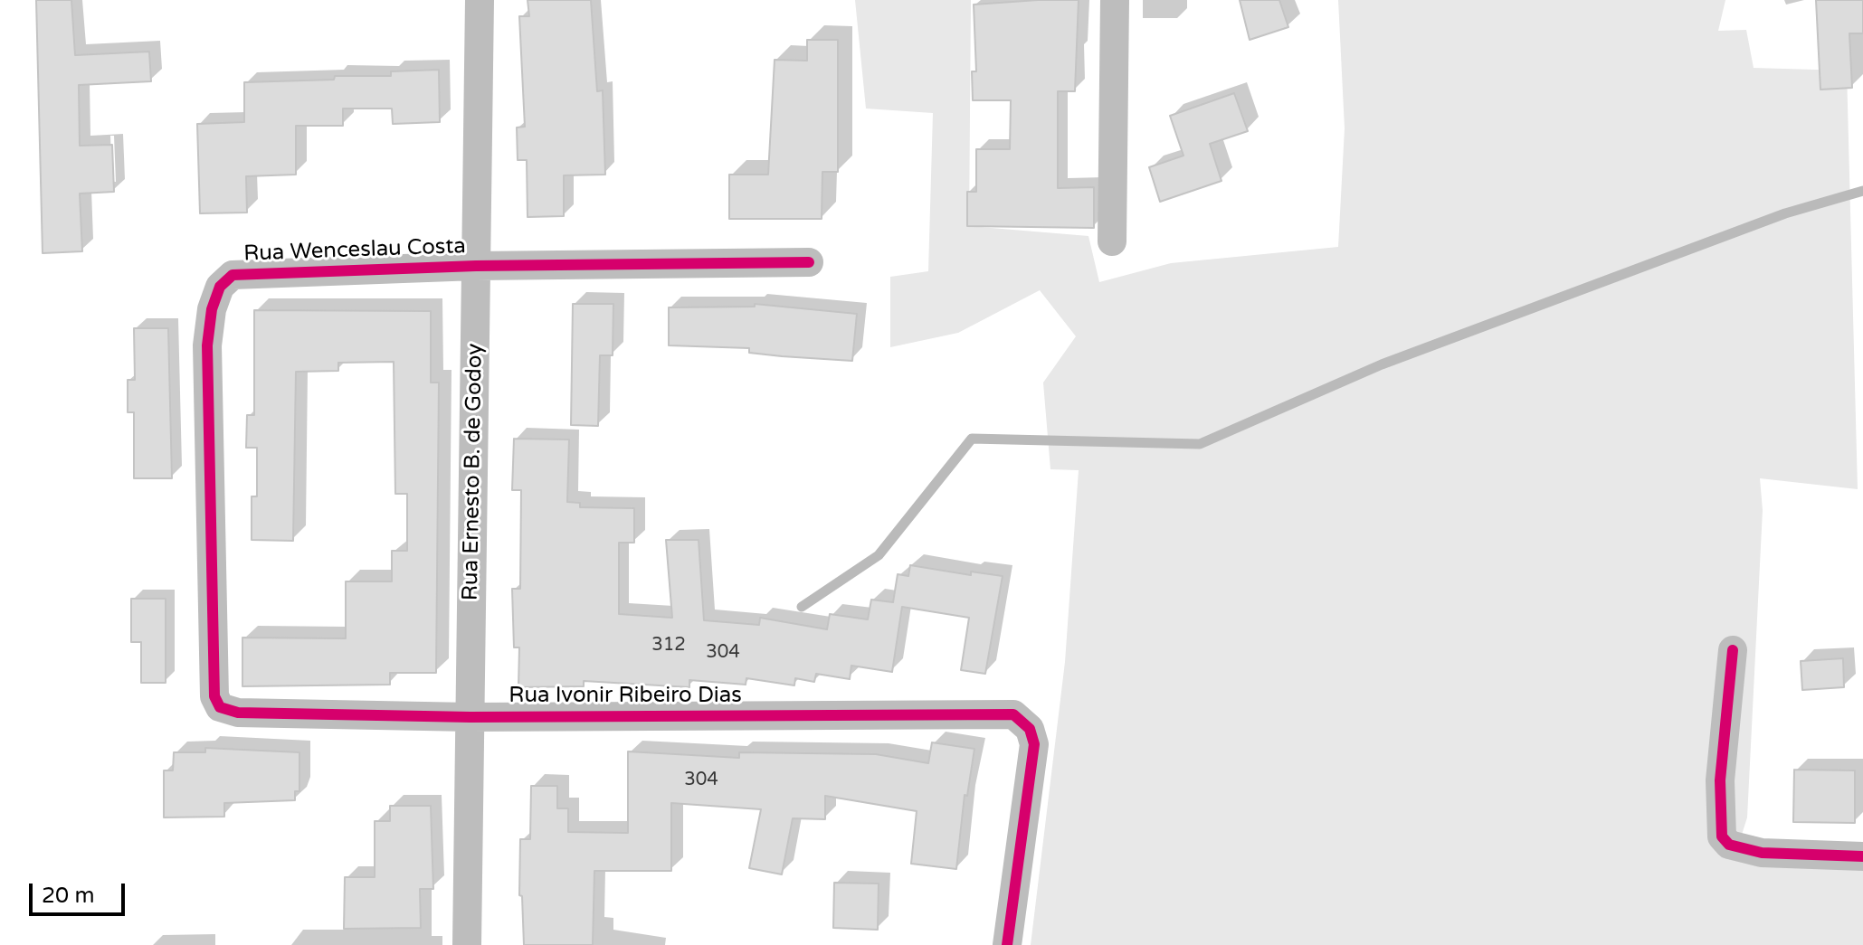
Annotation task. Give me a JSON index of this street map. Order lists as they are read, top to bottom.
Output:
{
  "streets": {
    "street": ["Rua Wenceslau Costa", "Rua Ernesto B. de Godoy", "Rua Ivonir Ribeiro Dias"]
  },
  "crossings": [
    ["Rua Wenceslau Costa", "Rua Ernesto B. de Godoy"],
    ["Rua Wenceslau Costa", "Rua Ivonir Ribeiro Dias"],
    ["Rua Ernesto B. de Godoy", "Rua Ivonir Ribeiro Dias"]
  ],
  "house_numbers": ["312", "304", "304"],
  "scale_bar": "20 m"
}
